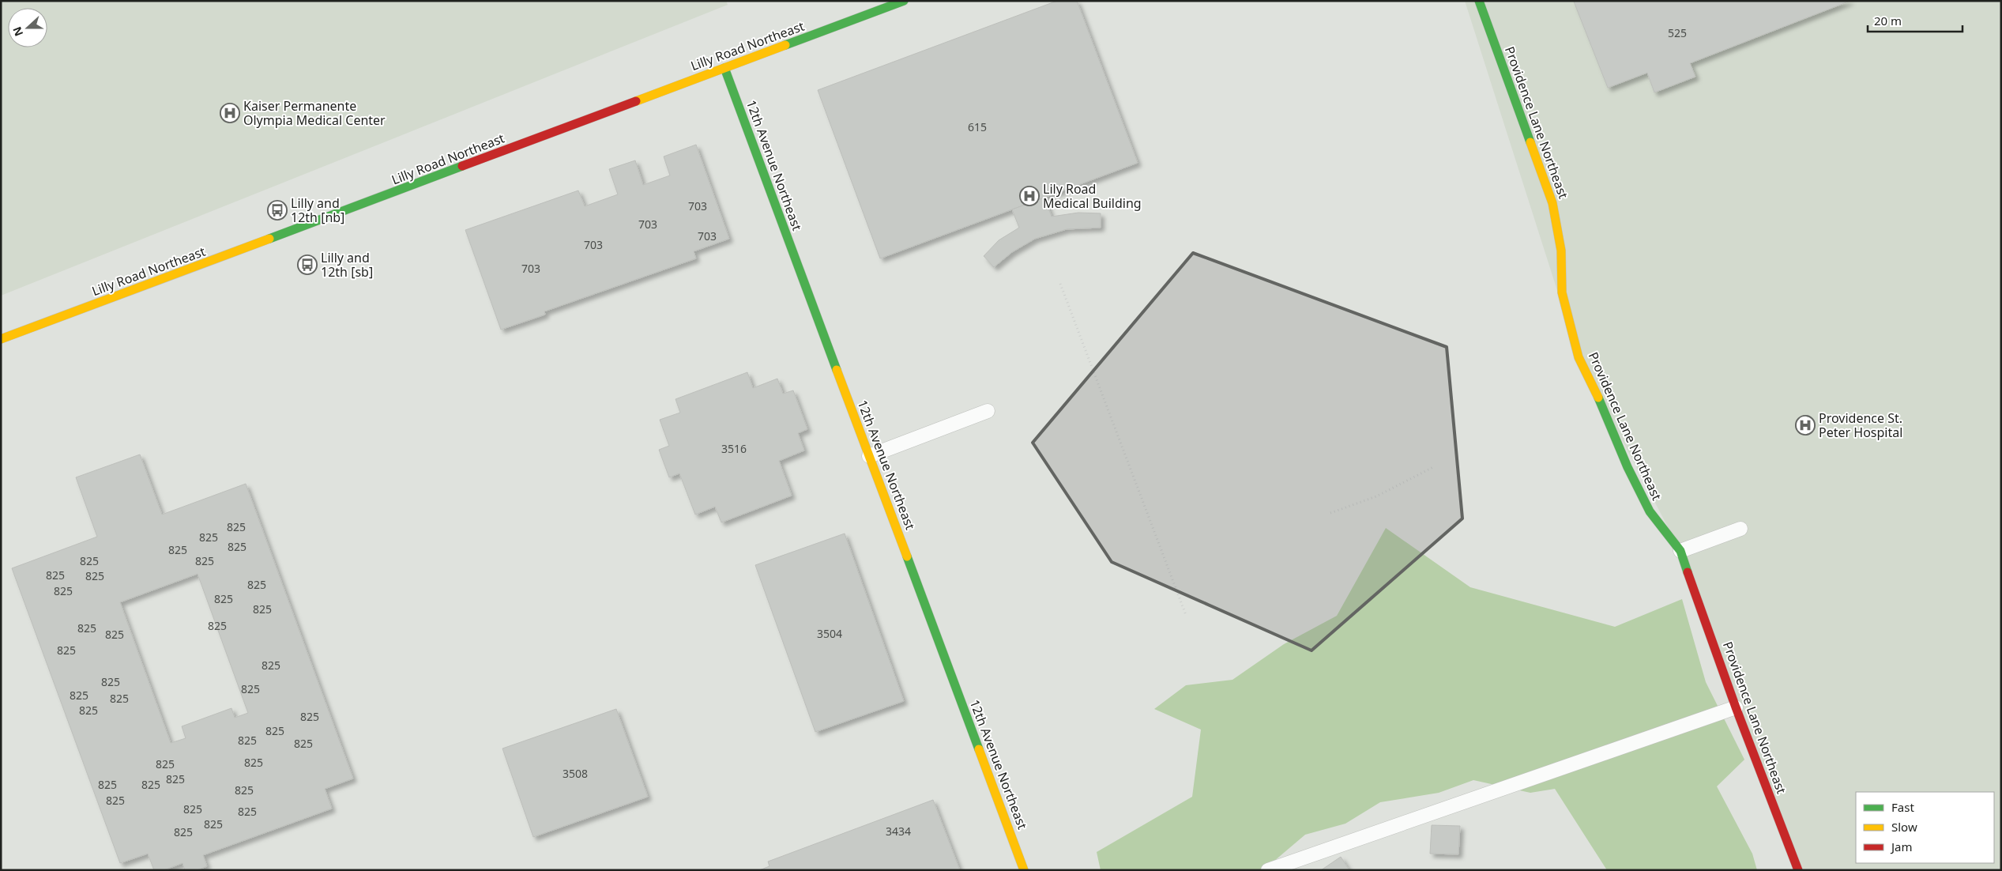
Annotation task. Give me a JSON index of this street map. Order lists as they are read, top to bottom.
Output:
{
  "streets": {
    "street": ["Lilly Road Northeast", "Providence Lane Northeast", "12th Avenue Northeast"]
  },
  "crossings": [
    ["Lilly Road Northeast", "12th Avenue Northeast"]
  ],
  "places": {
    "hospital": ["Kaiser Permanente Olympia Medical Center", "Lily Road Medical Building", "Providence St. Peter Hospital"],
    "bus stop": ["Lilly and 12th [nb]", "Lilly and 12th [sb]"]
  },
  "house_numbers": [
    "525",
    "615",
    "703",
    "703",
    "703",
    "703",
    "703",
    "3516",
    "825",
    "825",
    "825",
    "825",
    "825",
    "825",
    "825",
    "825",
    "825",
    "825",
    "825",
    "825",
    "825",
    "825",
    "3504",
    "825",
    "825",
    "825",
    "825",
    "825",
    "825",
    "825",
    "825",
    "825",
    "825",
    "825",
    "825",
    "825",
    "825",
    "3508",
    "825",
    "825",
    "825",
    "825",
    "825",
    "825",
    "825",
    "825",
    "3434",
    "825"
  ],
  "legend": ["Fast", "Slow", "Jam"],
  "scale_bar": "20 m",
  "north": "left"
}
